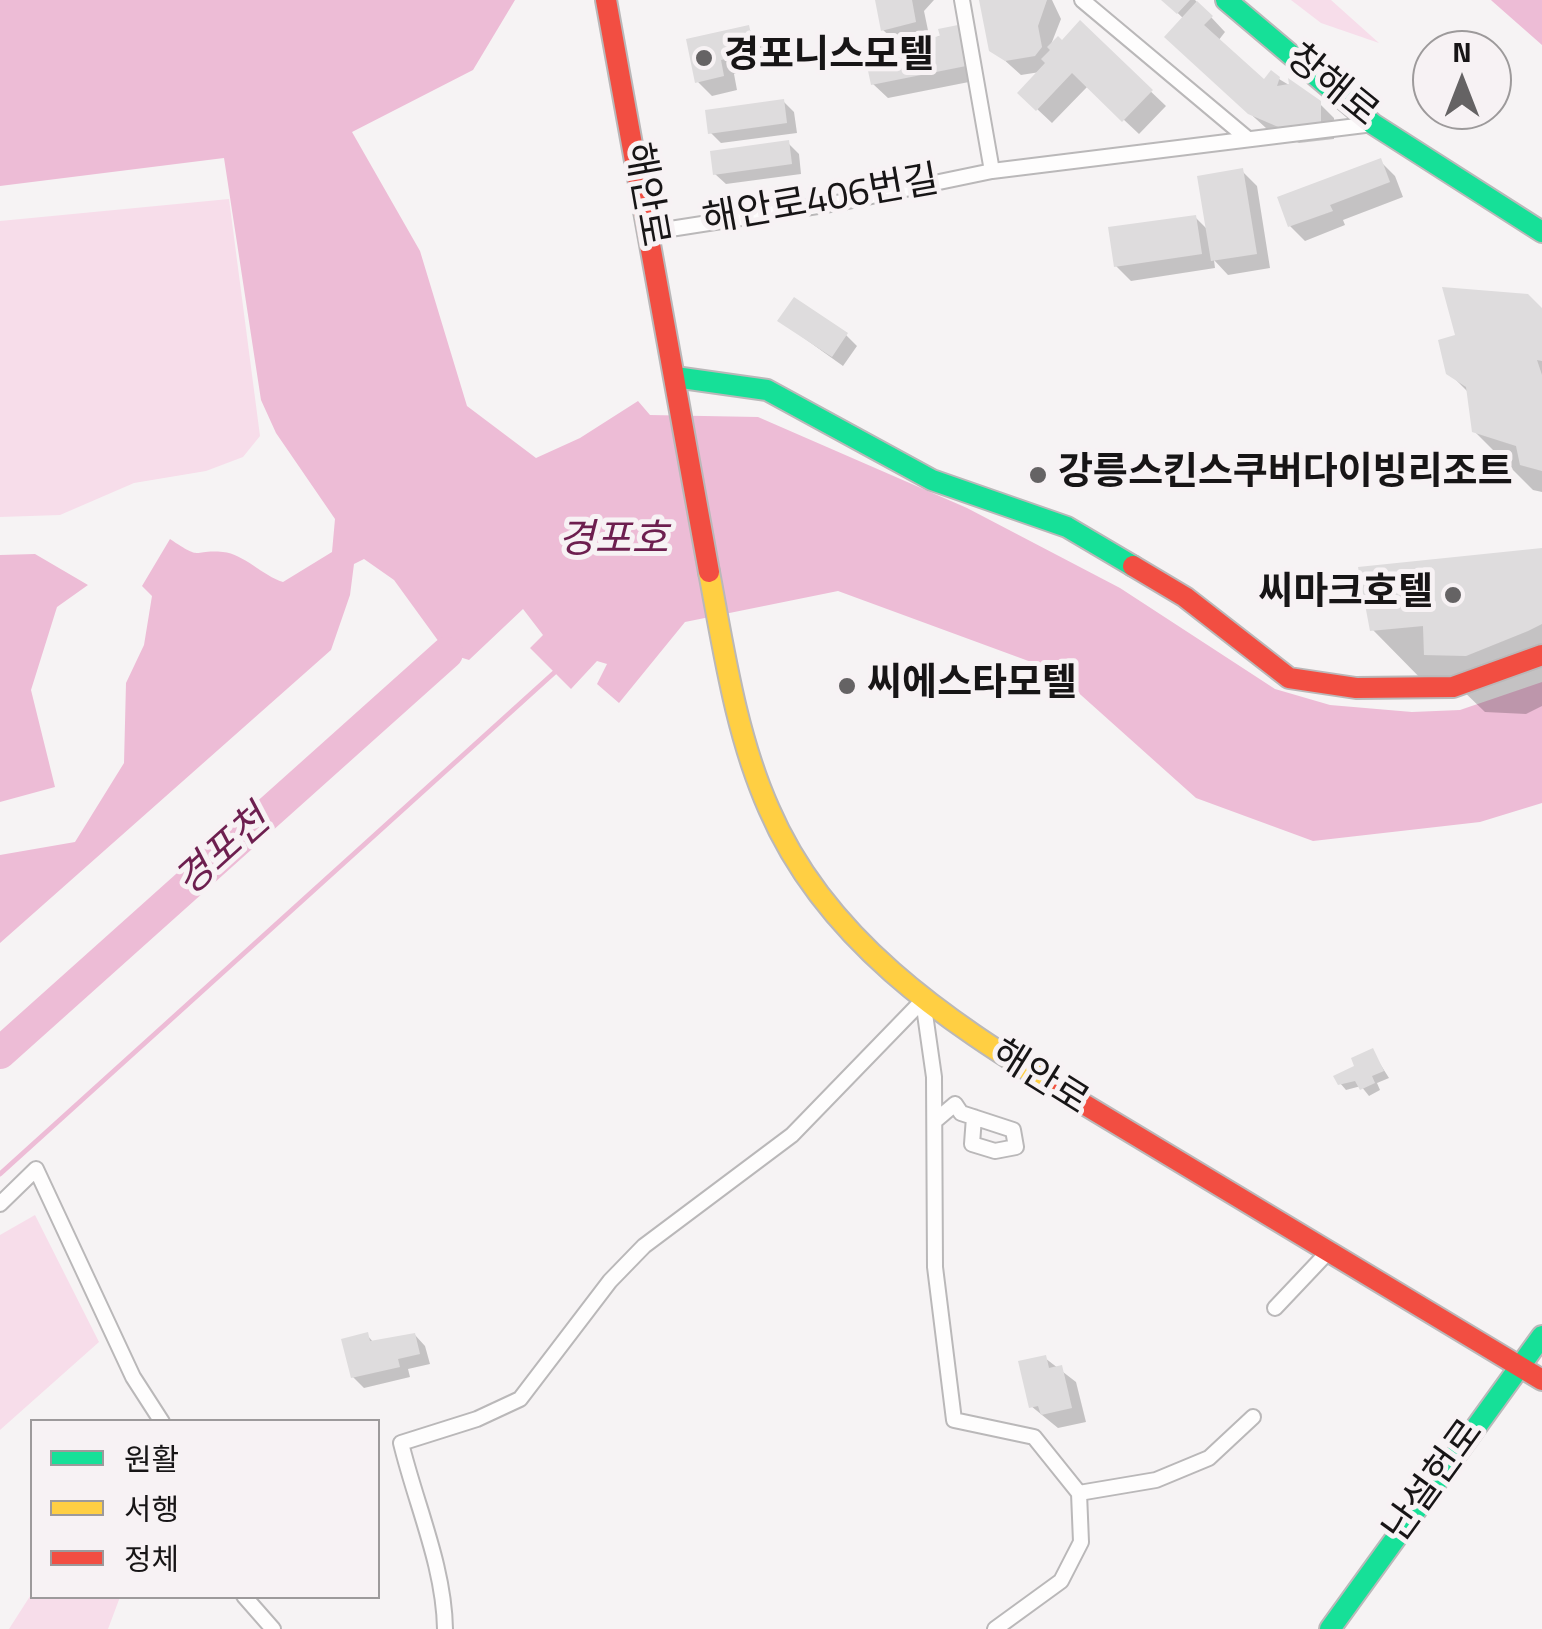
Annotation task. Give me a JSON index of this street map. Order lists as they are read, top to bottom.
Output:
{
  "streets": {
    "street": [
      "창해로",
      "해안로",
      "해안로406번길",
      "난설헌로"
    ]
  },
  "crossings": [
    ["창해로", "해안로406번길"],
    ["해안로", "해안로406번길"],
    ["해안로", "난설헌로"]
  ],
  "water": ["경포호", "경포천"],
  "places": [
    "경포니스모텔",
    "강릉스킨스쿠버다이빙리조트",
    "씨마크호텔",
    "씨에스타모텔"
  ],
  "legend": ["원활", "서행", "정체"],
  "north": "top"
}
